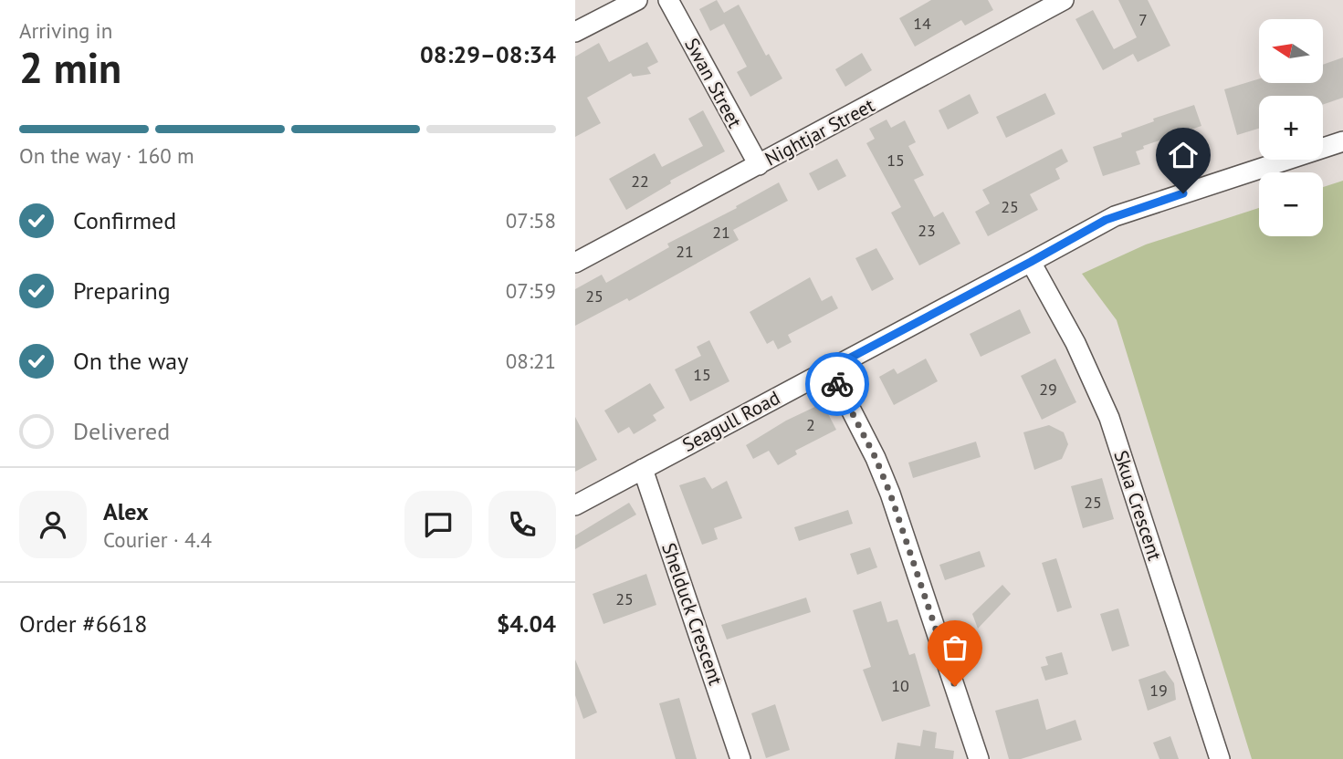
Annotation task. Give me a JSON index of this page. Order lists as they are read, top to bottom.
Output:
{
  "streets": {
    "street": [
      "Swan Street",
      "Nightjar Street",
      "Seagull Road",
      "Skua Crescent",
      "Shelduck Crescent"
    ]
  },
  "crossings": [
    ["Swan Street", "Nightjar Street"],
    ["Seagull Road", "Skua Crescent"],
    ["Seagull Road", "Shelduck Crescent"]
  ],
  "house_numbers": [
    "7",
    "14",
    "15",
    "22",
    "25",
    "23",
    "21",
    "21",
    "25",
    "15",
    "29",
    "2",
    "25",
    "25",
    "10",
    "19"
  ],
  "north": "left",
  "page": {
    "heading": ["2 min", "Arriving in", "08:29–08:34"],
    "panel": [
      "Alex",
      "Courier · 4.4",
      "Order #6618",
      "$4.04"
    ],
    "map_buttons": ["+", "−"],
    "bar": "On the way · 160 m",
    "list": [
      ["Confirmed", "07:58"],
      ["Preparing", "07:59"],
      ["On the way", "08:21"],
      "Delivered"
    ]
  }
}
